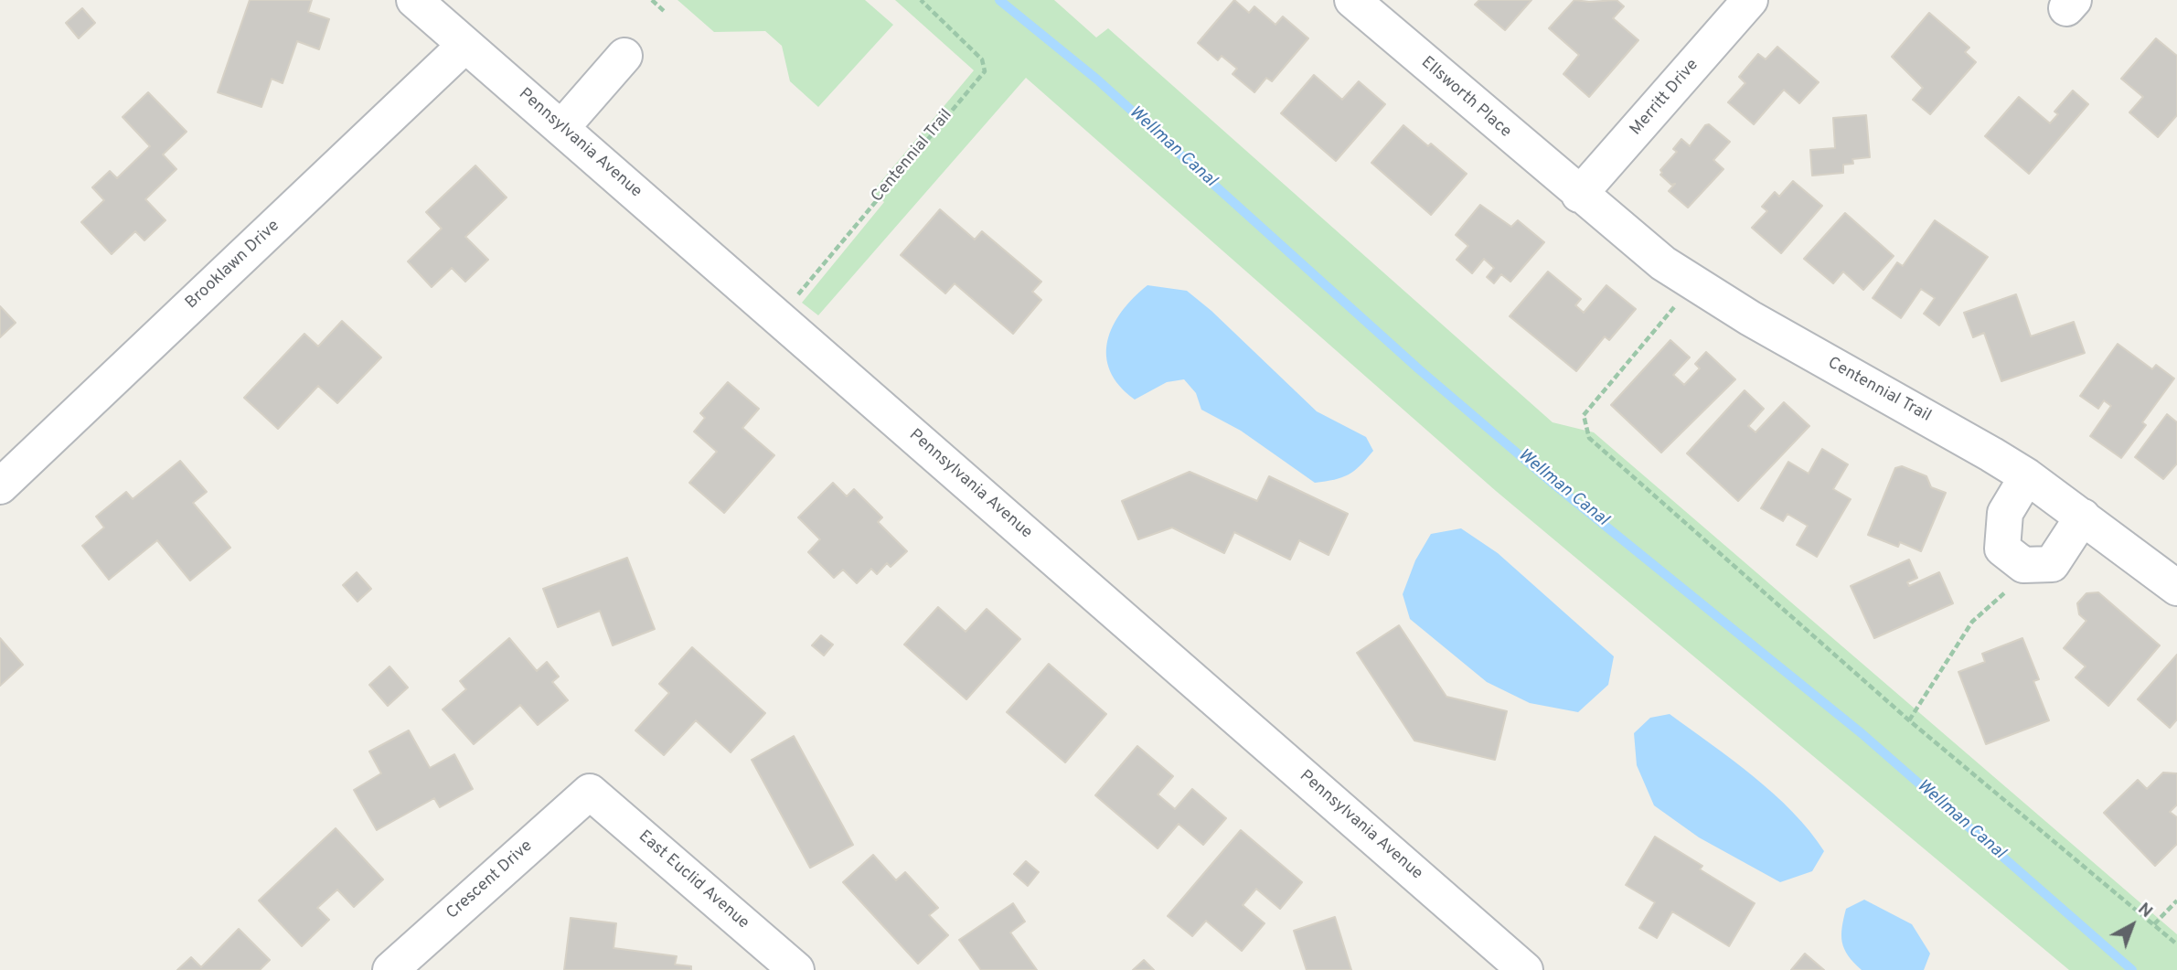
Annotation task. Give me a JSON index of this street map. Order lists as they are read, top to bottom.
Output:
{
  "streets": {
    "street": [
      "Ellsworth Place",
      "Merritt Drive",
      "Pennsylvania Avenue",
      "Centennial Trail",
      "Brooklawn Drive",
      "Crescent Drive",
      "East Euclid Avenue"
    ]
  },
  "crossings": [
    ["Ellsworth Place", "Merritt Drive"],
    ["Ellsworth Place", "Centennial Trail"],
    ["Merritt Drive", "Centennial Trail"],
    ["Pennsylvania Avenue", "Centennial Trail"],
    ["Pennsylvania Avenue", "Brooklawn Drive"],
    ["Crescent Drive", "East Euclid Avenue"]
  ],
  "water": ["Wellman Canal"],
  "north": "top right"
}
